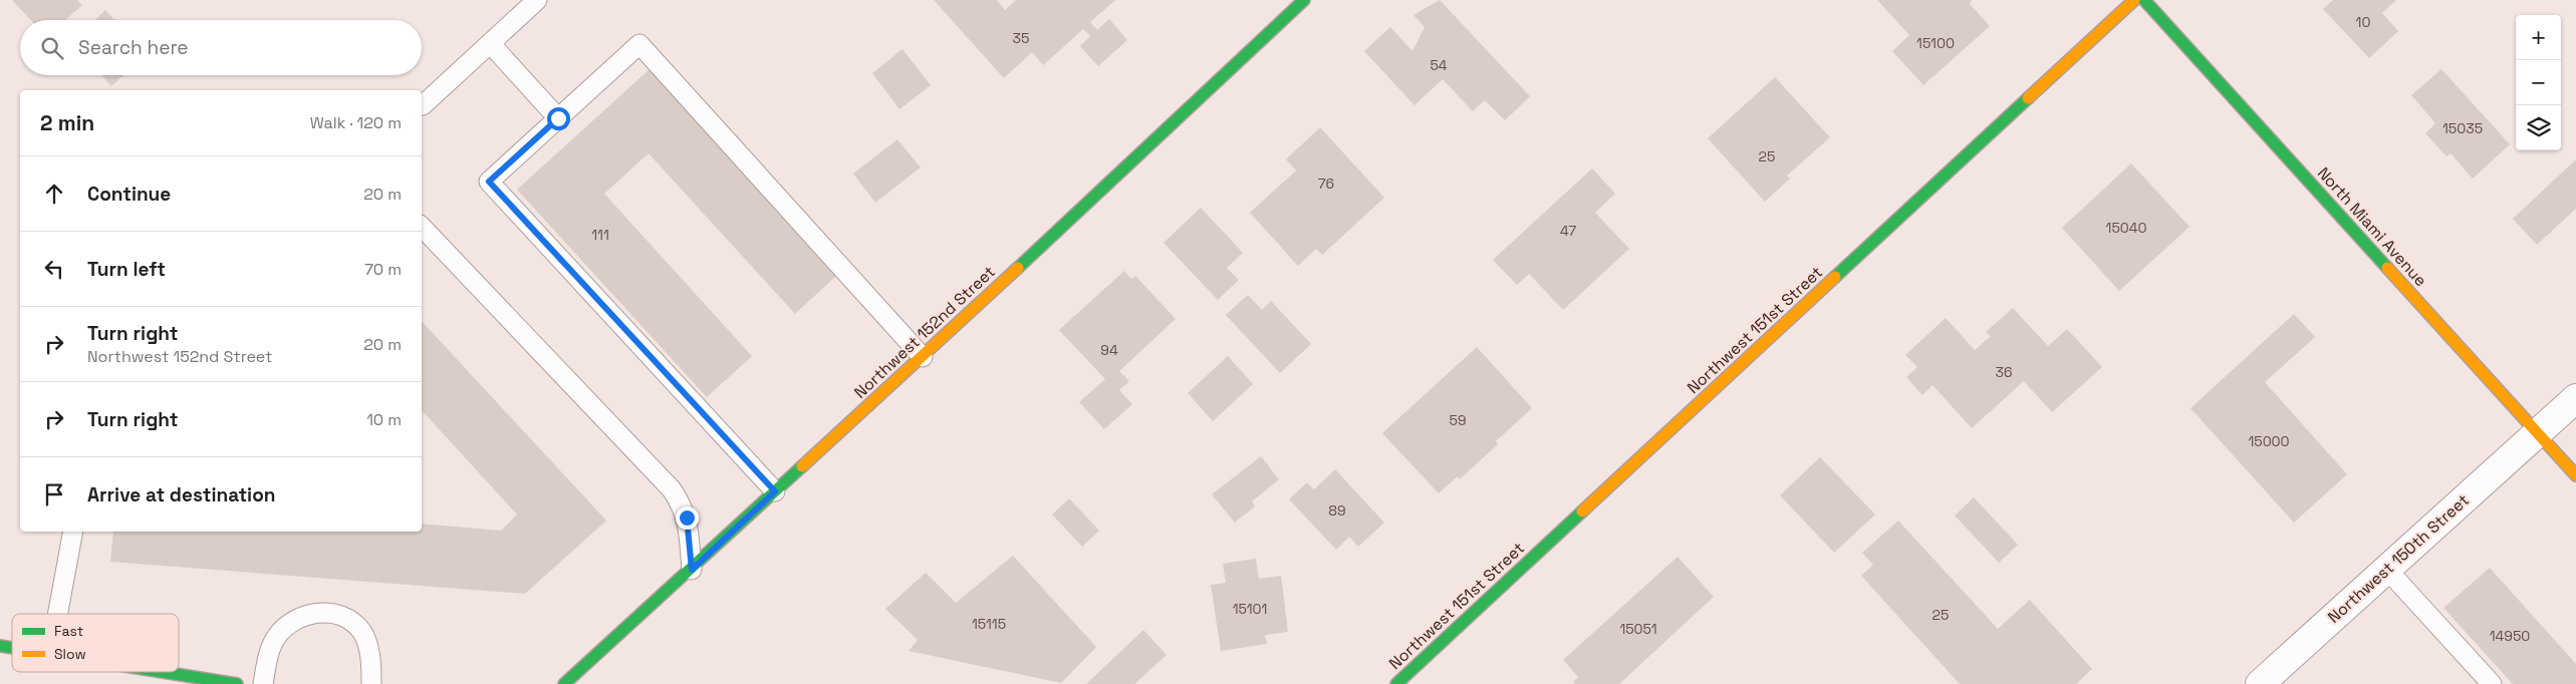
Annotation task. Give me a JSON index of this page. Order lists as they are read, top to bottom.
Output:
{
  "streets": {
    "street": [
      "North Miami Avenue",
      "Northwest 151st Street",
      "Northwest 152nd Street",
      "Northwest 150th Street"
    ]
  },
  "crossings": [
    ["North Miami Avenue", "Northwest 150th Street"]
  ],
  "house_numbers": [
    "10",
    "35",
    "15100",
    "54",
    "15035",
    "25",
    "76",
    "15040",
    "47",
    "111",
    "94",
    "36",
    "59",
    "15000",
    "89",
    "15101",
    "25",
    "15115",
    "15051",
    "14950"
  ],
  "legend": ["Fast", "Slow"],
  "page": {
    "map_buttons": ["+", "−"],
    "search": "Search here",
    "heading": ["2 min", "Walk · 120 m"],
    "list": [
      ["Continue", "20 m"],
      ["Turn left", "70 m"],
      ["Turn right", "Northwest 152nd Street", "20 m"],
      ["Turn right", "10 m"],
      "Arrive at destination"
    ]
  }
}
